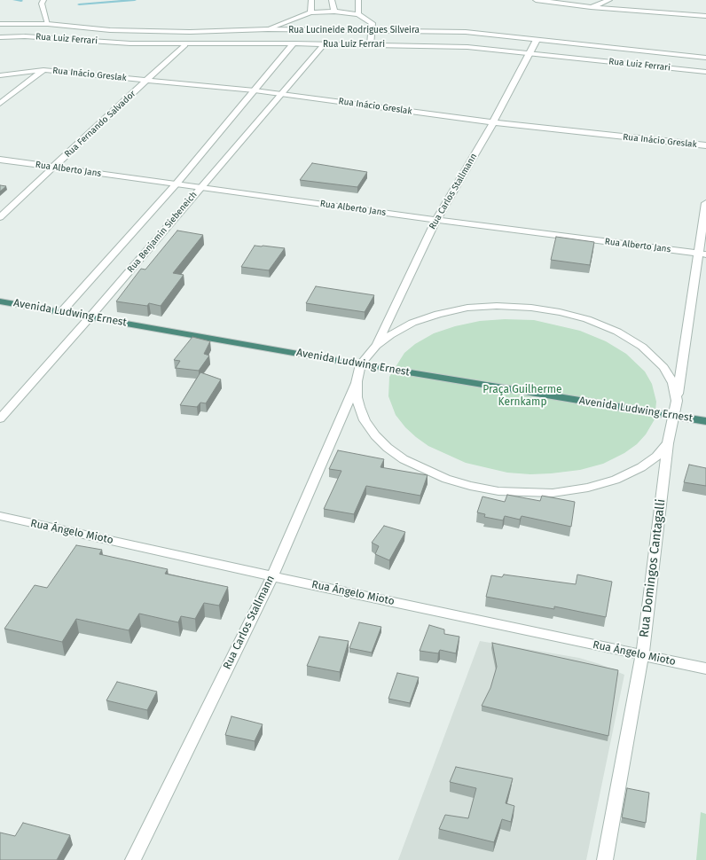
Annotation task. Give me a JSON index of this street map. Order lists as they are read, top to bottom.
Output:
{
  "streets": {
    "highway": ["Avenida Ludwing Ernest"],
    "street": [
      "Rua Lucineide Rodrigues Silveira",
      "Rua Luiz Ferrari",
      "Rua Inácio Greslak",
      "Rua Fernando Salvador",
      "Rua Alberto Jans",
      "Rua Carlos Stallmann",
      "Rua Benjamin Siebeneich",
      "Rua Ángelo Mioto",
      "Rua Domingos Cantagalli"
    ]
  },
  "crossings": [
    ["Rua Lucineide Rodrigues Silveira", "Rua Carlos Stallmann"],
    ["Rua Luiz Ferrari", "Rua Fernando Salvador"],
    ["Rua Luiz Ferrari", "Rua Carlos Stallmann"],
    ["Rua Luiz Ferrari", "Rua Benjamin Siebeneich"],
    ["Rua Inácio Greslak", "Rua Fernando Salvador"],
    ["Rua Inácio Greslak", "Rua Carlos Stallmann"],
    ["Rua Inácio Greslak", "Rua Benjamin Siebeneich"],
    ["Rua Fernando Salvador", "Rua Alberto Jans"],
    ["Rua Alberto Jans", "Rua Carlos Stallmann"],
    ["Rua Alberto Jans", "Rua Benjamin Siebeneich"],
    ["Rua Carlos Stallmann", "Rua Ángelo Mioto"],
    ["Rua Benjamin Siebeneich", "Avenida Ludwing Ernest"],
    ["Avenida Ludwing Ernest", "Rua Domingos Cantagalli"],
    ["Rua Ángelo Mioto", "Rua Domingos Cantagalli"]
  ],
  "parks": ["Praça Guilherme Kernkamp"]
}
